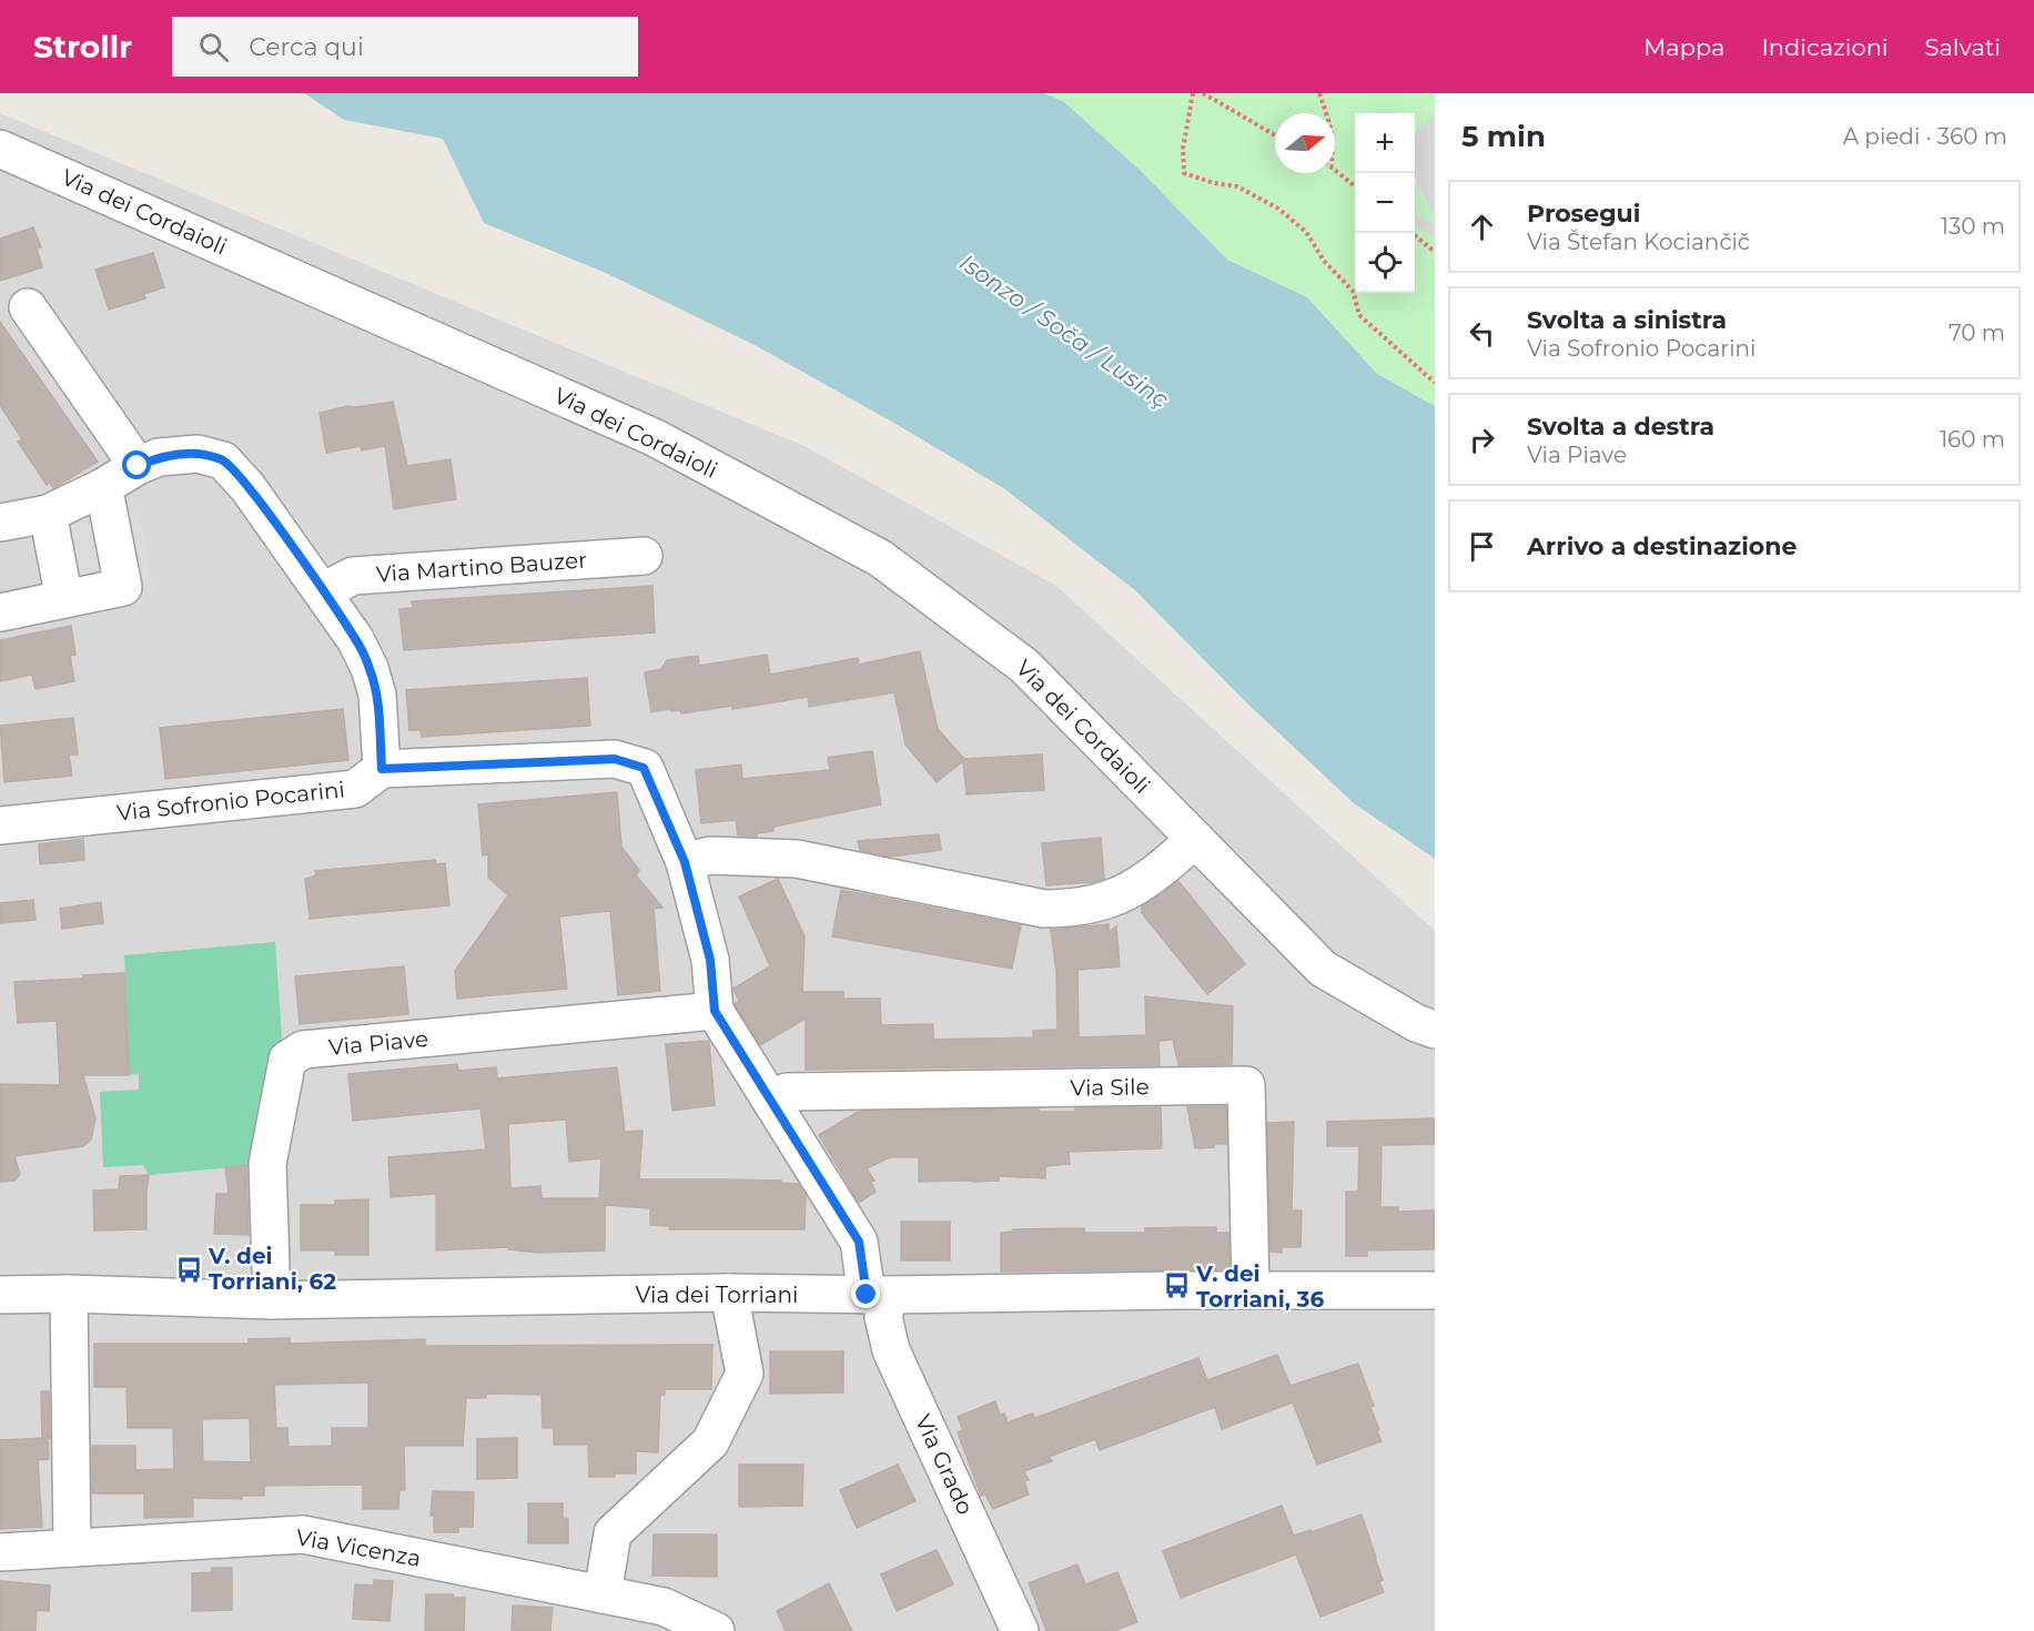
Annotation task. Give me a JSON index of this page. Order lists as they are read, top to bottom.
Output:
{
  "streets": {
    "street": [
      "Via dei Cordaioli",
      "Via Martino Bauzer",
      "Via Sofronio Pocarini",
      "Via Piave",
      "Via Sile",
      "Via dei Torriani",
      "Via Grado",
      "Via Vicenza"
    ]
  },
  "crossings": [
    ["Via Piave", "Via dei Torriani"],
    ["Via Sile", "Via dei Torriani"],
    ["Via dei Torriani", "Via Grado"]
  ],
  "water": ["Isonzo / Soča / Lusinç"],
  "places": {
    "bus stop": ["V. dei Torriani, 62", "V. dei Torriani, 36"]
  },
  "north": "right",
  "page": {
    "header": "Strollr",
    "search": "Cerca qui",
    "nav": ["Mappa", "Indicazioni", "Salvati"],
    "heading": ["5 min", "A piedi · 360 m"],
    "map_buttons": ["+", "−"],
    "list": [
      ["Prosegui", "Via Štefan Kociančič", "130 m"],
      ["Svolta a sinistra", "Via Sofronio Pocarini", "70 m"],
      ["Svolta a destra", "Via Piave", "160 m"],
      "Arrivo a destinazione"
    ]
  }
}
